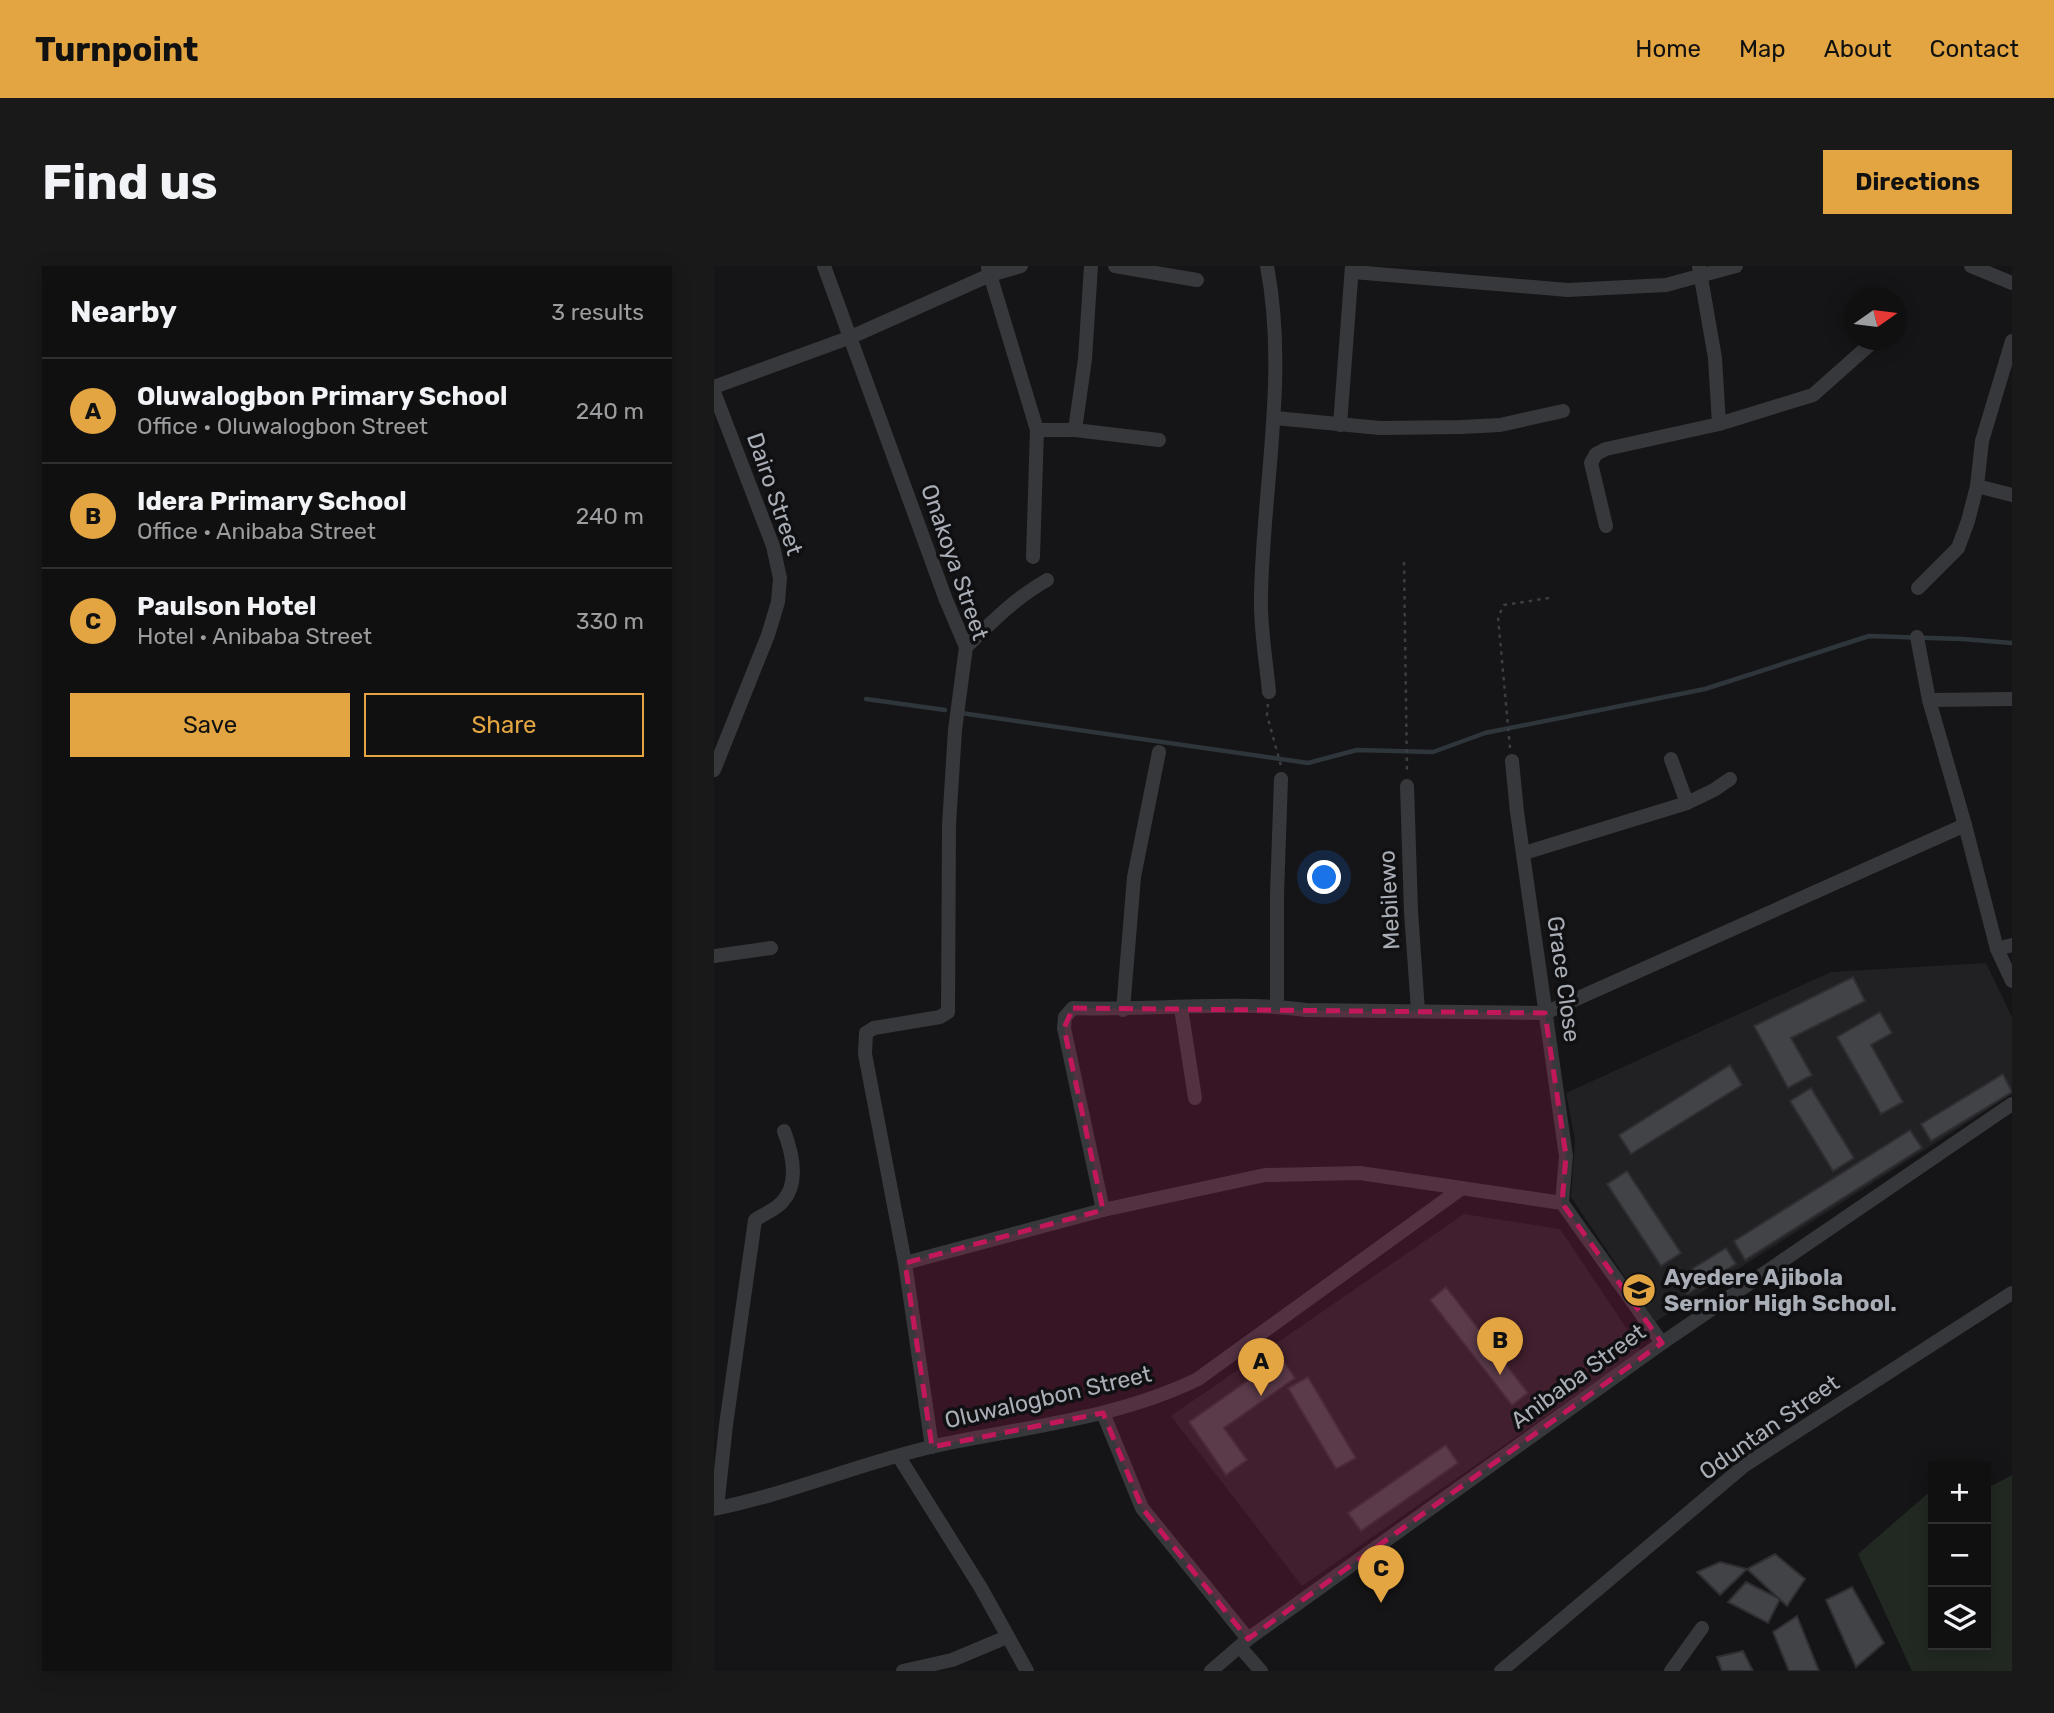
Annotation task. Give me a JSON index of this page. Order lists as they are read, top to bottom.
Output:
{
  "streets": {
    "street": [
      "Dairo Street",
      "Onakoya Street",
      "Mebilewo",
      "Grace Close",
      "Anibaba Street",
      "Oluwalogbon Street",
      "Oduntan Street"
    ]
  },
  "places": {
    "school or university": ["Ayedere Ajibola Sernior High School."]
  },
  "north": "right",
  "page": {
    "header": "Turnpoint",
    "nav": [
      "Home",
      "Map",
      "About",
      "Contact"
    ],
    "buttons": [
      "Directions",
      ["Save", "Share"]
    ],
    "title": "Find us",
    "heading": ["Nearby", "3 results"],
    "list": [
      {
        "mark": "A",
        "name": "Oluwalogbon Primary School",
        "note": "Office · Oluwalogbon Street",
        "value": "240 m"
      },
      {
        "mark": "B",
        "name": "Idera Primary School",
        "note": "Office · Anibaba Street",
        "value": "240 m"
      },
      {
        "mark": "C",
        "name": "Paulson Hotel",
        "note": "Hotel · Anibaba Street",
        "value": "330 m"
      }
    ],
    "pins": ["B", "A", "C"],
    "map_buttons": ["+", "−"]
  }
}
